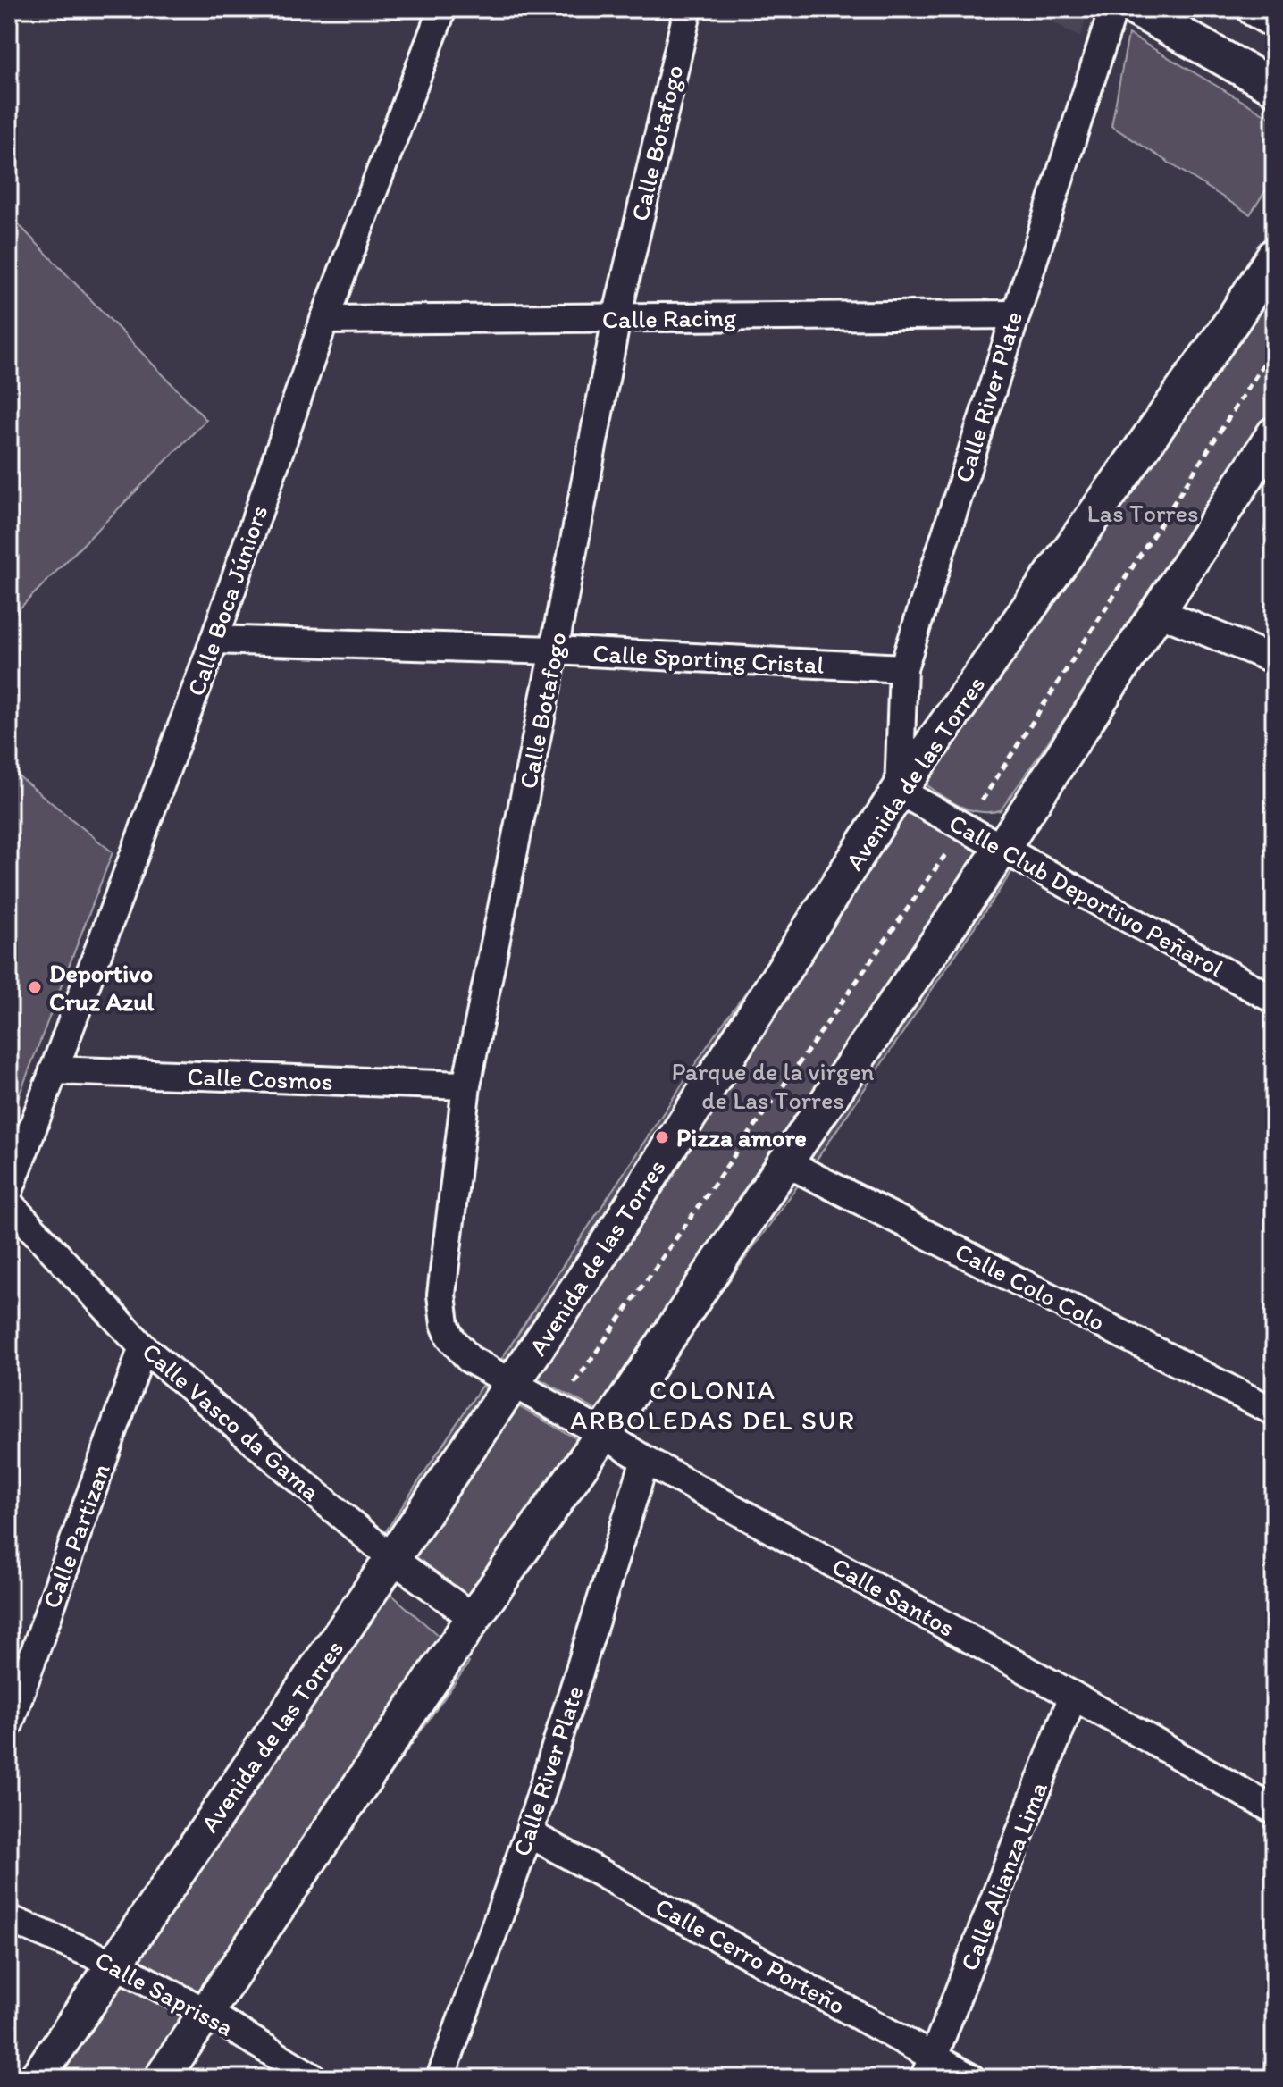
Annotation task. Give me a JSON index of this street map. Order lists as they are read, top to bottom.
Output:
{
  "streets": {
    "street": [
      "Calle Botafogo",
      "Calle Racing",
      "Calle River Plate",
      "Calle Boca Júniors",
      "Calle Sporting Cristal",
      "Avenida de las Torres",
      "Calle Club Deportivo Peñarol",
      "Calle Cosmos",
      "Calle Colo Colo",
      "Calle Vasco da Gama",
      "Calle Partizan",
      "Calle Santos",
      "Calle Alianza Lima",
      "Calle Cerro Porteño",
      "Calle Saprissa"
    ]
  },
  "crossings": [
    ["Calle Botafogo", "Calle Racing"],
    ["Calle Botafogo", "Calle Sporting Cristal"],
    ["Calle Botafogo", "Avenida de las Torres"],
    ["Calle Botafogo", "Calle Cosmos"],
    ["Calle Botafogo", "Calle Santos"],
    ["Calle Racing", "Calle River Plate"],
    ["Calle Racing", "Calle Boca Júniors"],
    ["Calle River Plate", "Calle Sporting Cristal"],
    ["Calle River Plate", "Avenida de las Torres"],
    ["Calle River Plate", "Calle Club Deportivo Peñarol"],
    ["Calle River Plate", "Calle Santos"],
    ["Calle River Plate", "Calle Cerro Porteño"],
    ["Calle Boca Júniors", "Calle Sporting Cristal"],
    ["Calle Boca Júniors", "Calle Cosmos"],
    ["Avenida de las Torres", "Calle Club Deportivo Peñarol"],
    ["Avenida de las Torres", "Calle Vasco da Gama"],
    ["Avenida de las Torres", "Calle Santos"],
    ["Avenida de las Torres", "Calle Saprissa"],
    ["Calle Vasco da Gama", "Calle Partizan"],
    ["Calle Santos", "Calle Alianza Lima"],
    ["Calle Alianza Lima", "Calle Cerro Porteño"]
  ],
  "districts": ["COLONIA ARBOLEDAS DEL SUR"],
  "parks": ["Las Torres", "Parque de la virgen de Las Torres"],
  "places": ["Deportivo Cruz Azul", "Pizza amore"]
}
